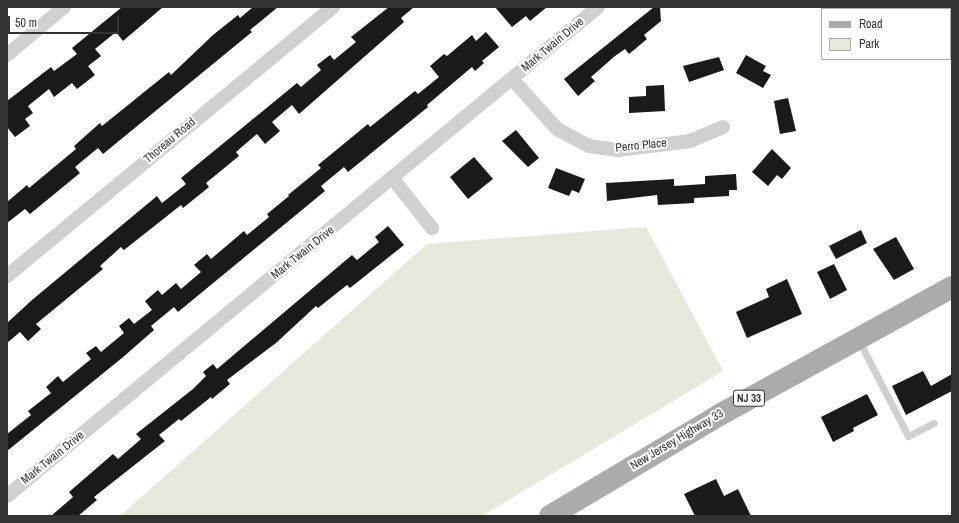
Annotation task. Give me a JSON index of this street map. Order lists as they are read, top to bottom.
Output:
{
  "streets": {
    "main road": ["NJ 33", "New Jersey Highway 33"],
    "street": ["Mark Twain Drive", "Thoreau Road", "Perro Place"]
  },
  "crossings": [
    ["Mark Twain Drive", "Perro Place"]
  ],
  "legend": ["Road", "Park"],
  "scale_bar": "50 m"
}
